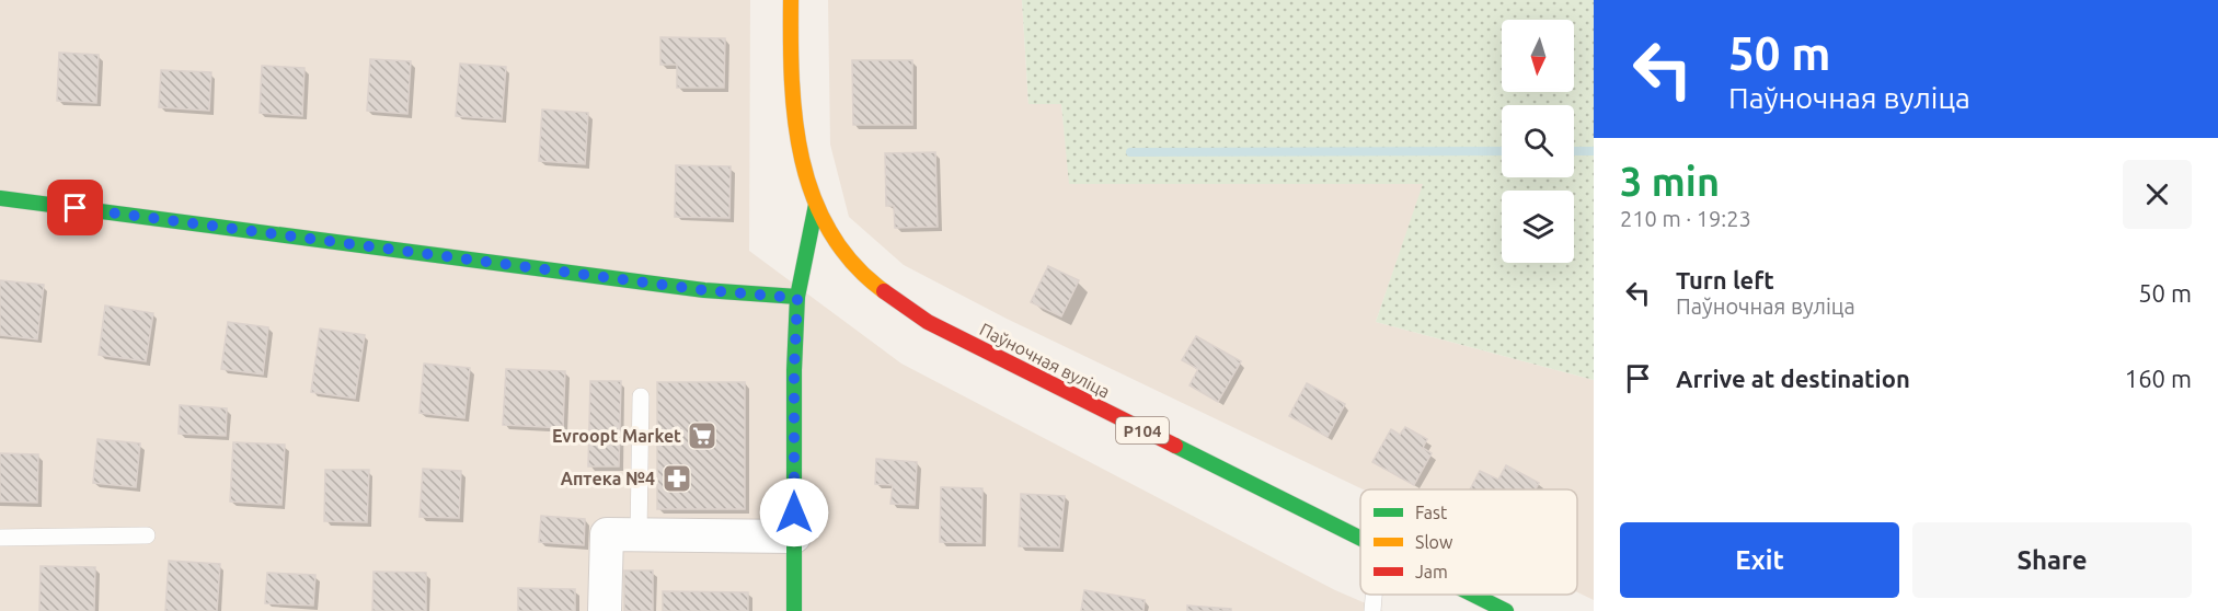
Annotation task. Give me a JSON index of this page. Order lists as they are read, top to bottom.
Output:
{
  "streets": {
    "main road": ["Паўночная вуліца", "Р104"]
  },
  "crossings": [
    ["Паўночная вуліца", "Р104"]
  ],
  "places": {
    "supermarket": ["Evroopt Market"],
    "pharmacy": ["Аптека №4"]
  },
  "legend": ["Fast", "Slow", "Jam"],
  "north": "bottom",
  "page": {
    "turn": ["50 m", "Паўночная вуліца"],
    "heading": ["3 min", "210 m · 19:23"],
    "list": [
      {
        "name": "Turn left",
        "note": "Паўночная вуліца",
        "value": "50 m"
      },
      {
        "name": "Arrive at destination",
        "value": "160 m"
      }
    ],
    "buttons": ["Exit", "Share"]
  }
}
